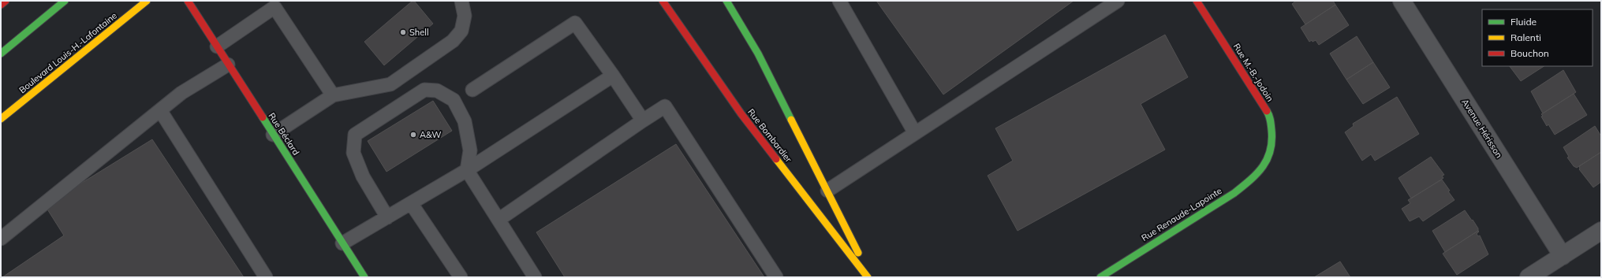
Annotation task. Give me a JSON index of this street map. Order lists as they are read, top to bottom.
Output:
{
  "streets": {
    "main road": [
      "Boulevard Louis-H.-Lafontaine",
      "Rue M.-B.-Jodoin",
      "Rue Béclard",
      "Rue Bombardier",
      "Rue Renaude-Lapointe"
    ],
    "street": ["Avenue Hérisson"]
  },
  "crossings": [
    ["Rue M.-B.-Jodoin", "Rue Renaude-Lapointe"]
  ],
  "places": ["Shell", "A&W"],
  "legend": ["Fluide", "Ralenti", "Bouchon"]
}
